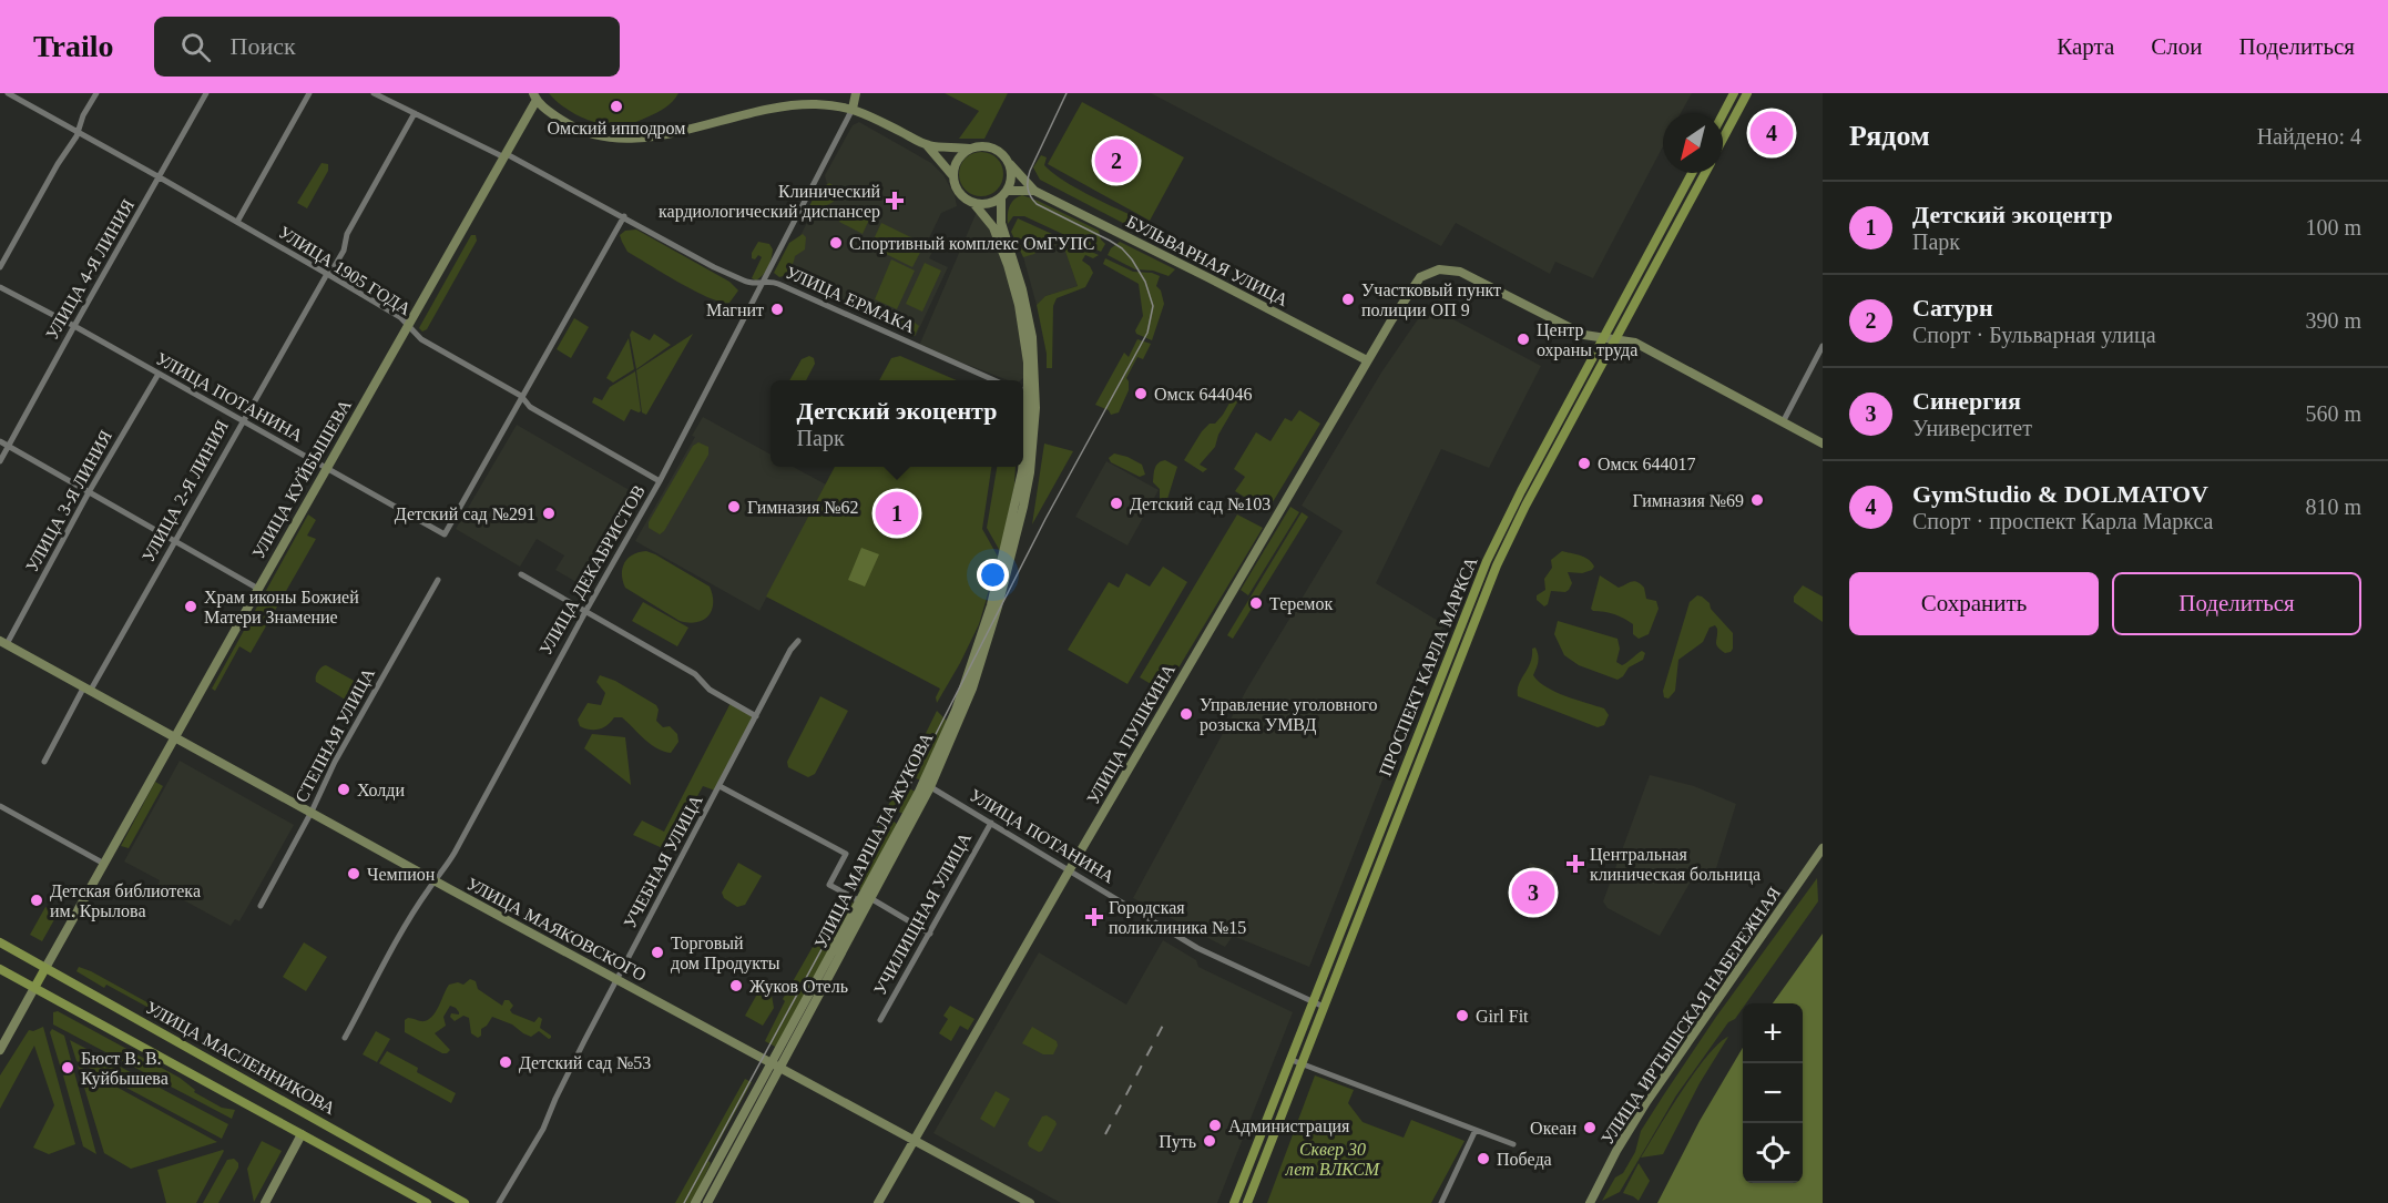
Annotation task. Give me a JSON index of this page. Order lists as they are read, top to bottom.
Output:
{
  "streets": {
    "main road": [
      "БУЛЬВАРНАЯ УЛИЦА",
      "УЛИЦА КУЙБЫШЕВА",
      "ПРОСПЕКТ КАРЛА МАРКСА",
      "УЛИЦА ПУШКИНА",
      "УЛИЦА МАРШАЛА ЖУКОВА",
      "УЛИЦА МАЯКОВСКОГО",
      "УЛИЦА ИРТЫШСКАЯ НАБЕРЕЖНАЯ",
      "УЛИЦА МАСЛЕННИКОВА"
    ],
    "street": [
      "УЛИЦА 4-Я ЛИНИЯ",
      "УЛИЦА 1905 ГОДА",
      "УЛИЦА ЕРМАКА",
      "УЛИЦА ПОТАНИНА",
      "УЛИЦА 2-Я ЛИНИЯ",
      "УЛИЦА 3-Я ЛИНИЯ",
      "УЛИЦА ДЕКАБРИСТОВ",
      "СТЕПНАЯ УЛИЦА",
      "УЧЕБНАЯ УЛИЦА",
      "УЧИЛИЩНАЯ УЛИЦА"
    ]
  },
  "crossings": [
    ["БУЛЬВАРНАЯ УЛИЦА", "УЛИЦА ПУШКИНА"],
    ["БУЛЬВАРНАЯ УЛИЦА", "УЛИЦА МАРШАЛА ЖУКОВА"],
    ["УЛИЦА 4-Я ЛИНИЯ", "УЛИЦА 1905 ГОДА"],
    ["УЛИЦА 4-Я ЛИНИЯ", "УЛИЦА ПОТАНИНА"],
    ["УЛИЦА 1905 ГОДА", "УЛИЦА ПОТАНИНА"],
    ["УЛИЦА 1905 ГОДА", "УЛИЦА КУЙБЫШЕВА"],
    ["УЛИЦА 1905 ГОДА", "УЛИЦА 2-Я ЛИНИЯ"],
    ["УЛИЦА 1905 ГОДА", "УЛИЦА ДЕКАБРИСТОВ"],
    ["УЛИЦА ЕРМАКА", "УЛИЦА КУЙБЫШЕВА"],
    ["УЛИЦА ЕРМАКА", "УЛИЦА 2-Я ЛИНИЯ"],
    ["УЛИЦА ЕРМАКА", "УЛИЦА ДЕКАБРИСТОВ"],
    ["УЛИЦА ПОТАНИНА", "УЛИЦА КУЙБЫШЕВА"],
    ["УЛИЦА ПОТАНИНА", "УЛИЦА 2-Я ЛИНИЯ"],
    ["УЛИЦА ПОТАНИНА", "УЛИЦА 3-Я ЛИНИЯ"],
    ["УЛИЦА ПОТАНИНА", "ПРОСПЕКТ КАРЛА МАРКСА"],
    ["УЛИЦА ПОТАНИНА", "УЛИЦА ПУШКИНА"],
    ["УЛИЦА ПОТАНИНА", "УЛИЦА МАРШАЛА ЖУКОВА"],
    ["УЛИЦА ПОТАНИНА", "УЧИЛИЩНАЯ УЛИЦА"],
    ["УЛИЦА КУЙБЫШЕВА", "УЛИЦА МАЯКОВСКОГО"],
    ["УЛИЦА КУЙБЫШЕВА", "УЛИЦА МАСЛЕННИКОВА"],
    ["УЛИЦА 2-Я ЛИНИЯ", "УЛИЦА МАЯКОВСКОГО"],
    ["УЛИЦА 3-Я ЛИНИЯ", "УЛИЦА МАЯКОВСКОГО"],
    ["УЛИЦА ДЕКАБРИСТОВ", "УЛИЦА МАЯКОВСКОГО"],
    ["ПРОСПЕКТ КАРЛА МАРКСА", "УЛИЦА ПУШКИНА"],
    ["УЛИЦА ПУШКИНА", "УЛИЦА МАЯКОВСКОГО"],
    ["СТЕПНАЯ УЛИЦА", "УЛИЦА МАЯКОВСКОГО"],
    ["УЛИЦА МАРШАЛА ЖУКОВА", "УЛИЦА МАЯКОВСКОГО"],
    ["УЧЕБНАЯ УЛИЦА", "УЛИЦА МАЯКОВСКОГО"]
  ],
  "parks": ["Сквер 30 лет ВЛКСМ"],
  "places": {
    "other": [
      "Омский ипподром",
      "Спортивный комплекс ОмГУПС",
      "Участковый пункт полиции ОП 9",
      "Магнит",
      "Центр охраны труда",
      "Омск 644046",
      "Омск 644017",
      "Гимназия №69",
      "Детский сад №103",
      "Гимназия №62",
      "Детский сад №291",
      "Теремок",
      "Храм иконы Божией Матери Знамение",
      "Управление уголовного розыска УМВД",
      "Холди",
      "Чемпион",
      "Детская библиотека им. Крылова",
      "Торговый дом Продукты",
      "Жуков Отель",
      "Girl Fit",
      "Детский сад №53",
      "Бюст В. В. Куйбышева",
      "Администрация",
      "Океан",
      "Путь",
      "Победа"
    ],
    "health": ["Клинический кардиологический диспансер", "Центральная клиническая больница", "Городская поликлиника №15"]
  },
  "north": "bottom left",
  "page": {
    "header": "Trailo",
    "search": "Поиск",
    "nav": ["Карта", "Слои", "Поделиться"],
    "heading": ["Рядом", "Найдено: 4"],
    "pins": [
      "4",
      "2",
      "1",
      "3"
    ],
    "list": [
      {
        "mark": "1",
        "name": "Детский экоцентр",
        "note": "Парк",
        "value": "100 m"
      },
      {
        "mark": "2",
        "name": "Сатурн",
        "note": "Спорт · Бульварная улица",
        "value": "390 m"
      },
      {
        "mark": "3",
        "name": "Синергия",
        "note": "Университет",
        "value": "560 m"
      },
      {
        "mark": "4",
        "name": "GymStudio & DOLMATOV",
        "note": "Спорт · проспект Карла Маркса",
        "value": "810 m"
      }
    ],
    "popup": ["Детский экоцентр", "Парк"],
    "buttons": ["Сохранить", "Поделиться"],
    "map_buttons": ["+", "−"]
  }
}
